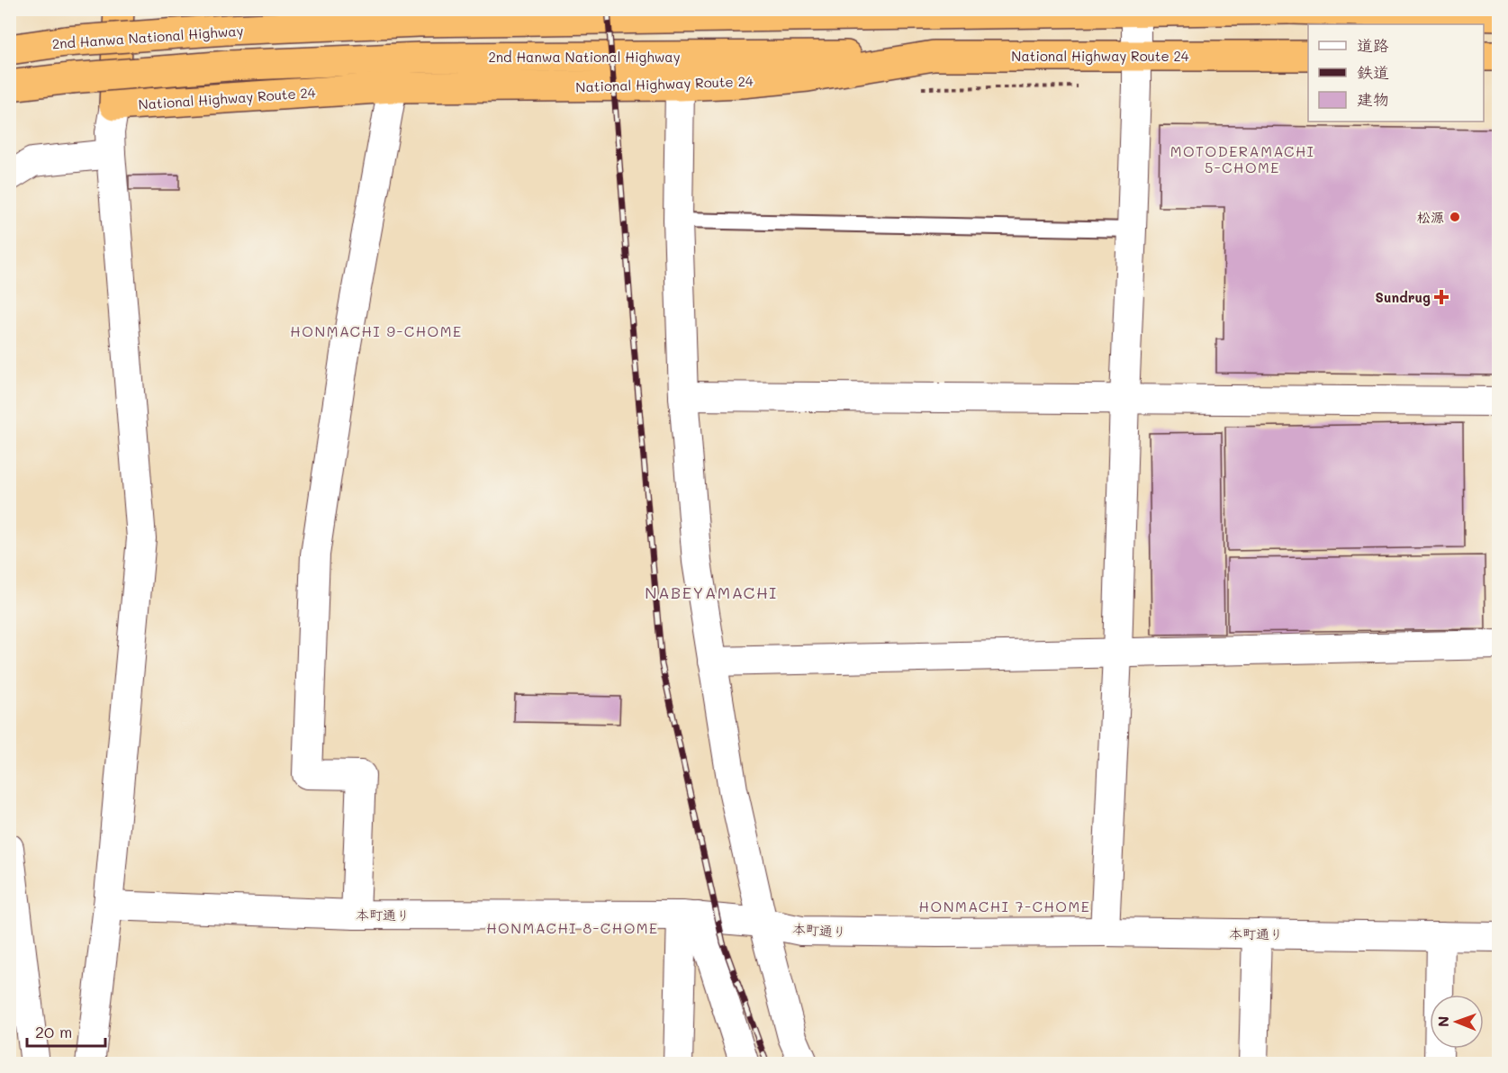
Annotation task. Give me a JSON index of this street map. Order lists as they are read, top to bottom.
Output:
{
  "streets": {
    "highway": ["2nd Hanwa National Highway", "National Highway Route 24"],
    "street": ["本町通り"]
  },
  "crossings": [
    ["2nd Hanwa National Highway", "National Highway Route 24"]
  ],
  "districts": [
    "MOTODERAMACHI 5-CHOME",
    "HONMACHI 9-CHOME",
    "NABEYAMACHI",
    "HONMACHI 7-CHOME",
    "HONMACHI 8-CHOME"
  ],
  "places": {
    "other": ["松源"],
    "health": ["Sundrug"]
  },
  "legend": ["道路", "鉄道", "建物"],
  "scale_bar": "20 m",
  "north": "left"
}
